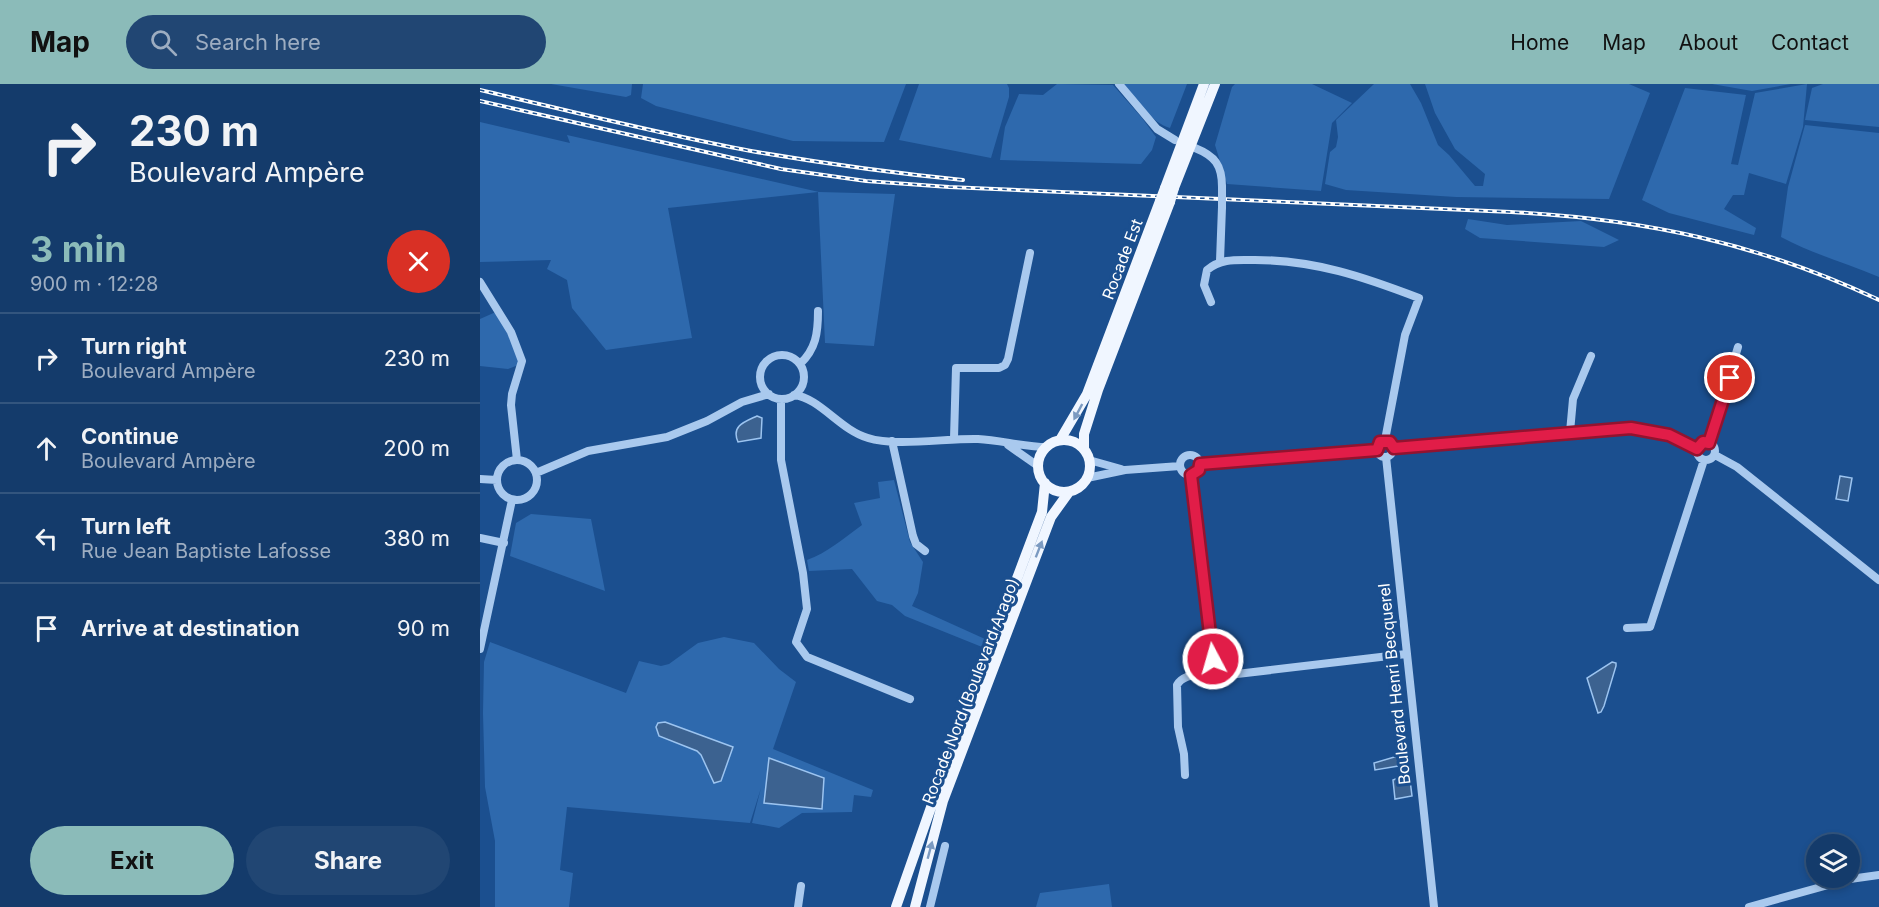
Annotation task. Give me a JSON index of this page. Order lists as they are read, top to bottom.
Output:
{
  "streets": {
    "main road": ["Rocade Est", "Rocade Nord (Boulevard Arago)"],
    "street": ["Boulevard Henri Becquerel"]
  },
  "crossings": [
    ["Rocade Est", "Rocade Nord (Boulevard Arago)"]
  ],
  "page": {
    "header": "Map",
    "search": "Search here",
    "nav": [
      "Home",
      "Map",
      "About",
      "Contact"
    ],
    "turn": ["230 m", "Boulevard Ampère"],
    "heading": ["3 min", "900 m · 12:28"],
    "list": [
      {
        "name": "Turn right",
        "note": "Boulevard Ampère",
        "value": "230 m"
      },
      {
        "name": "Continue",
        "note": "Boulevard Ampère",
        "value": "200 m"
      },
      {
        "name": "Turn left",
        "note": "Rue Jean Baptiste Lafosse",
        "value": "380 m"
      },
      {
        "name": "Arrive at destination",
        "value": "90 m"
      }
    ],
    "buttons": ["Exit", "Share"]
  }
}
